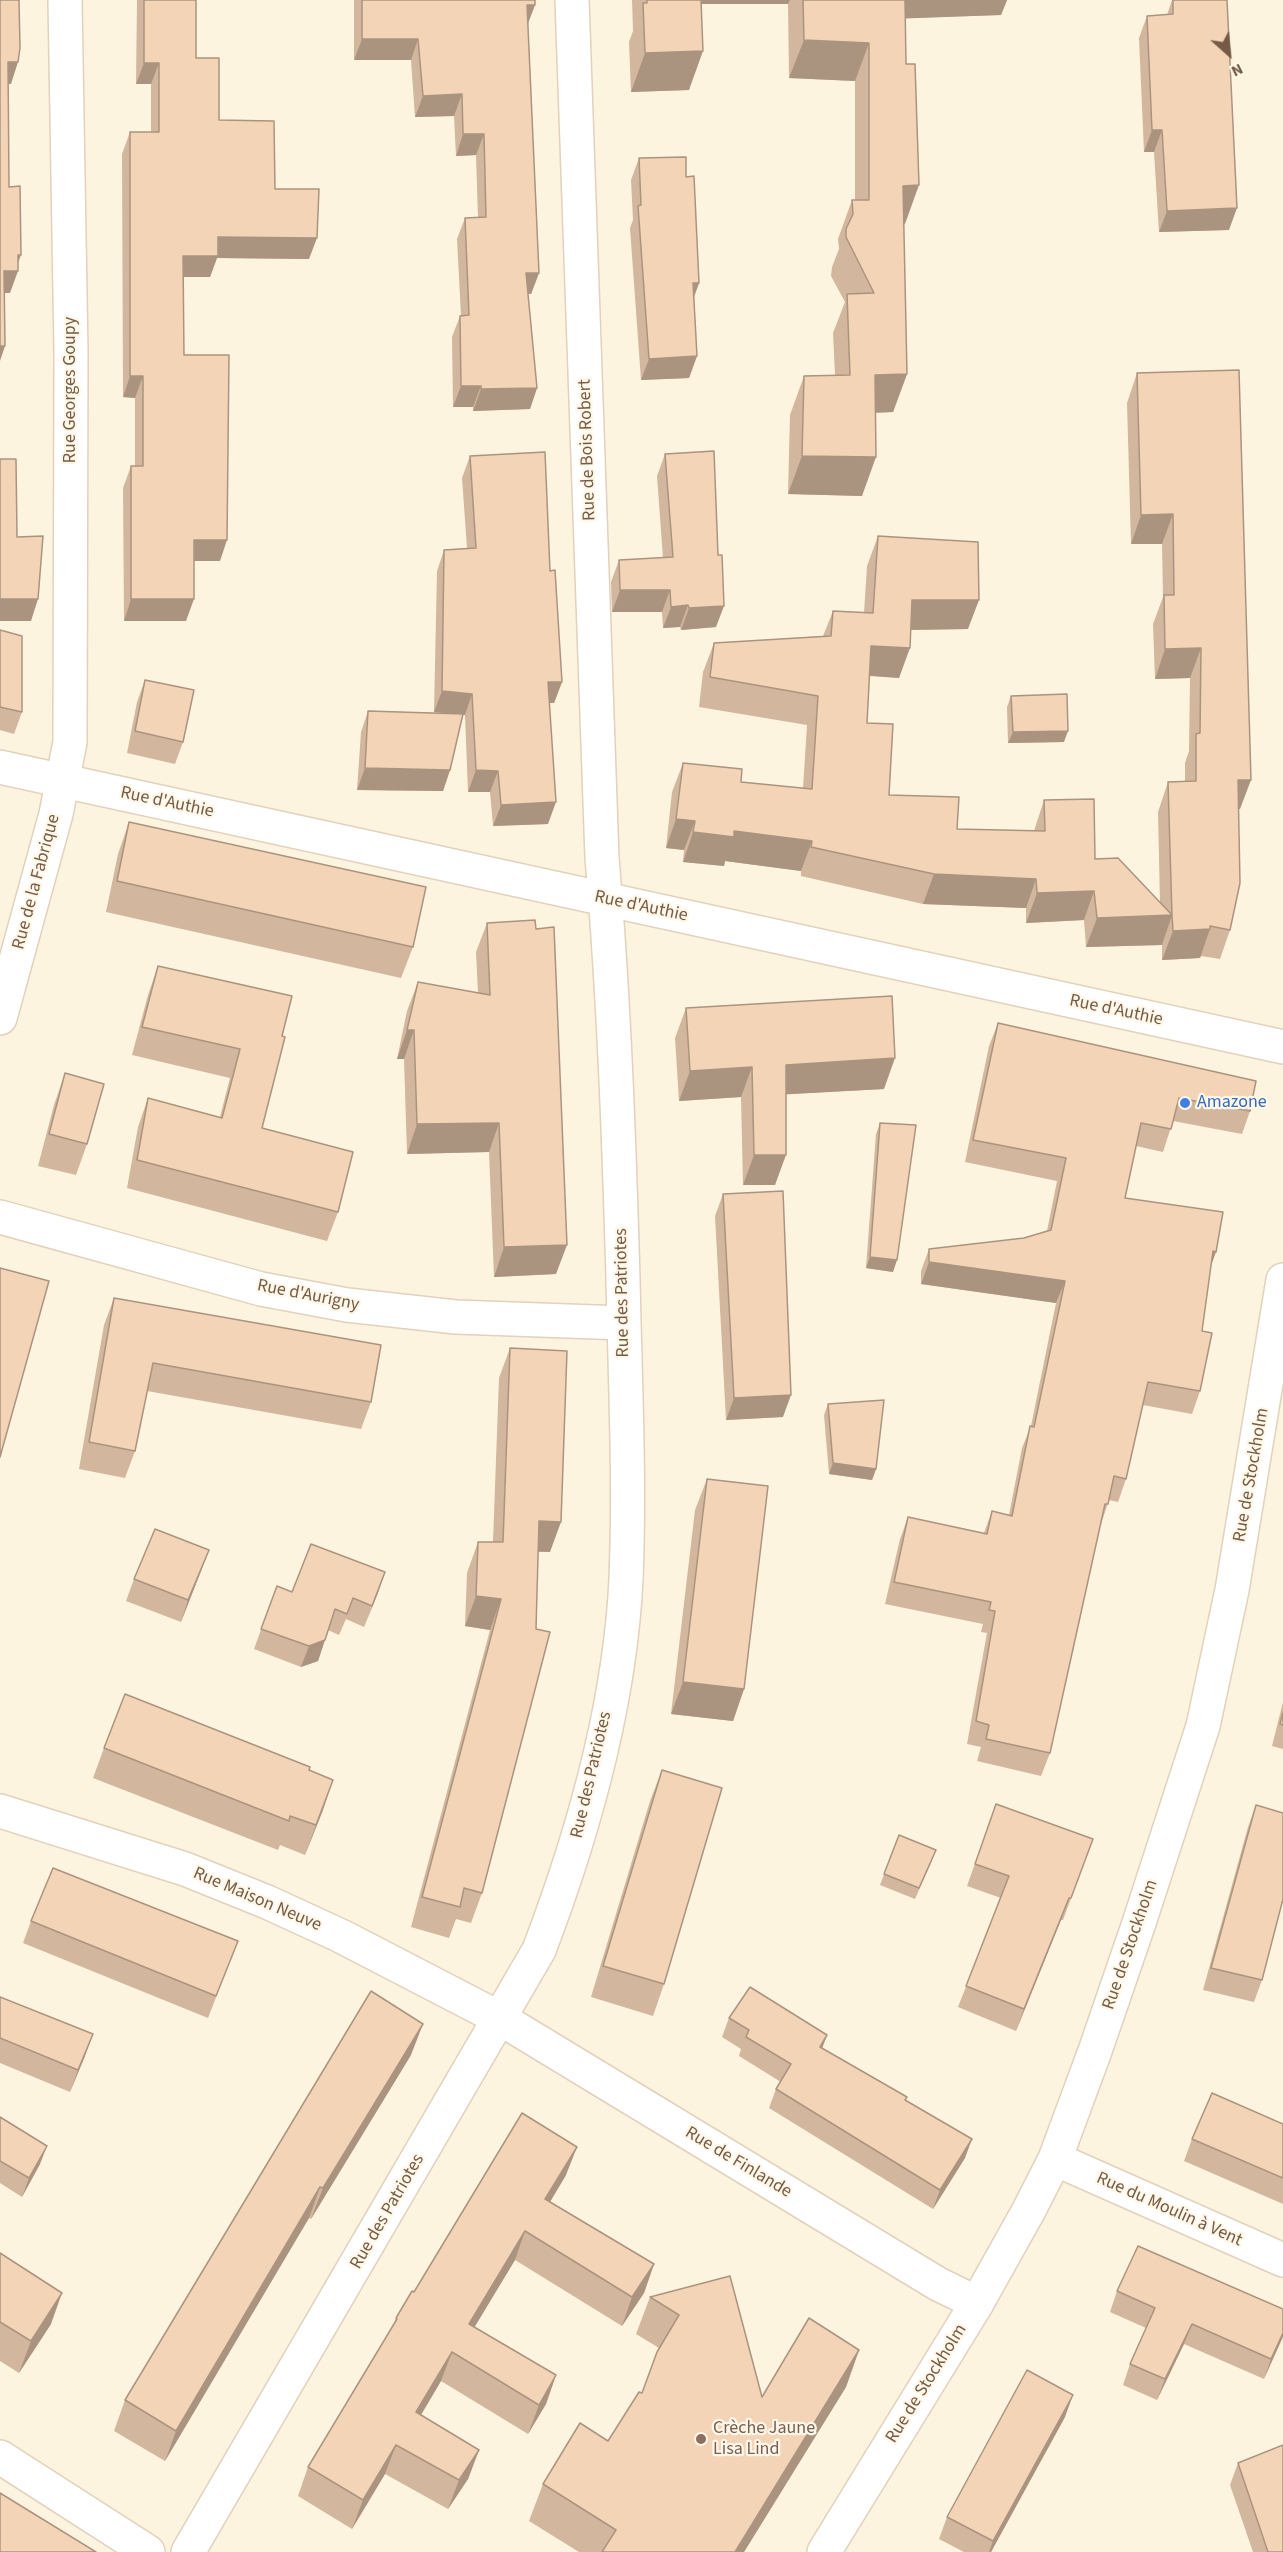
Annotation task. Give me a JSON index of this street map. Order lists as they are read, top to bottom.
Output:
{
  "streets": {
    "street": [
      "Rue Georges Goupy",
      "Rue de Bois Robert",
      "Rue d'Authie",
      "Rue de la Fabrique",
      "Rue des Patriotes",
      "Rue d'Aurigny",
      "Rue de Stockholm",
      "Rue Maison Neuve",
      "Rue de Finlande",
      "Rue du Moulin à Vent"
    ]
  },
  "crossings": [
    ["Rue Georges Goupy", "Rue d'Authie"],
    ["Rue Georges Goupy", "Rue de la Fabrique"],
    ["Rue de Bois Robert", "Rue d'Authie"],
    ["Rue de Bois Robert", "Rue des Patriotes"],
    ["Rue d'Authie", "Rue de la Fabrique"],
    ["Rue d'Authie", "Rue des Patriotes"],
    ["Rue des Patriotes", "Rue d'Aurigny"],
    ["Rue des Patriotes", "Rue Maison Neuve"],
    ["Rue des Patriotes", "Rue de Finlande"],
    ["Rue de Stockholm", "Rue de Finlande"],
    ["Rue de Stockholm", "Rue du Moulin à Vent"],
    ["Rue Maison Neuve", "Rue de Finlande"]
  ],
  "places": ["Amazone", "Crèche Jaune Lisa Lind"],
  "north": "bottom right"
}
